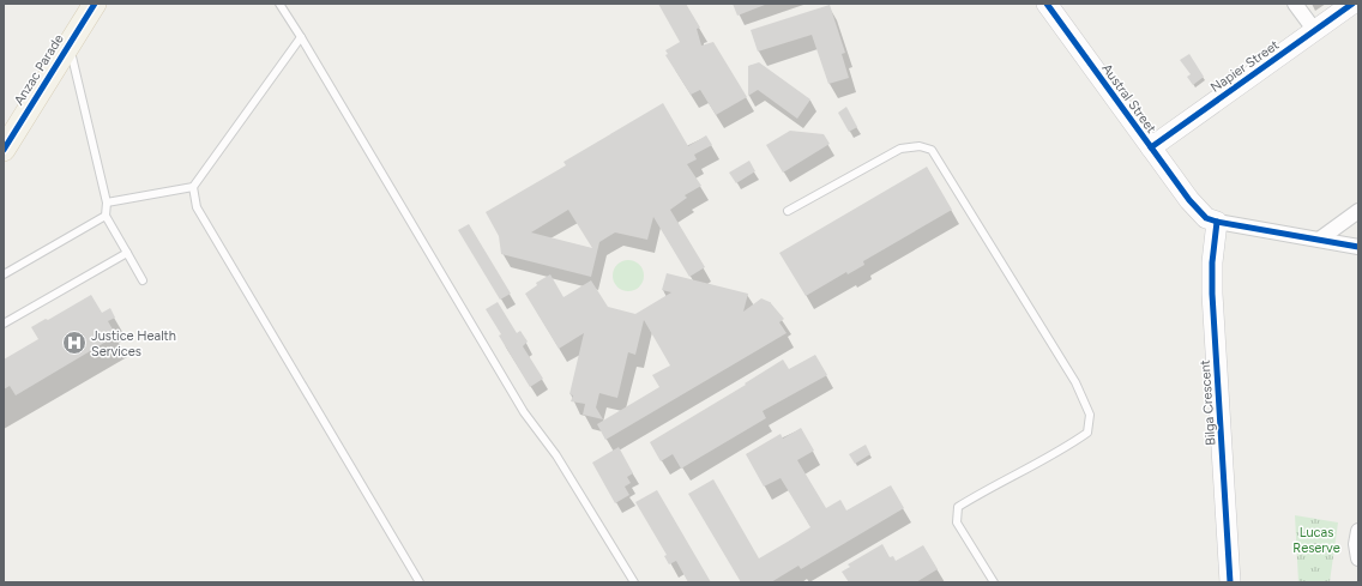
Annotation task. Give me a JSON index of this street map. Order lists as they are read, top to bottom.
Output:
{
  "streets": {
    "main road": ["Anzac Parade"],
    "street": ["Napier Street", "Austral Street", "Bilga Crescent"]
  },
  "crossings": [
    ["Napier Street", "Austral Street"],
    ["Austral Street", "Bilga Crescent"]
  ],
  "parks": ["Lucas Reserve"],
  "places": {
    "hospital": ["Justice Health Services"]
  }
}
